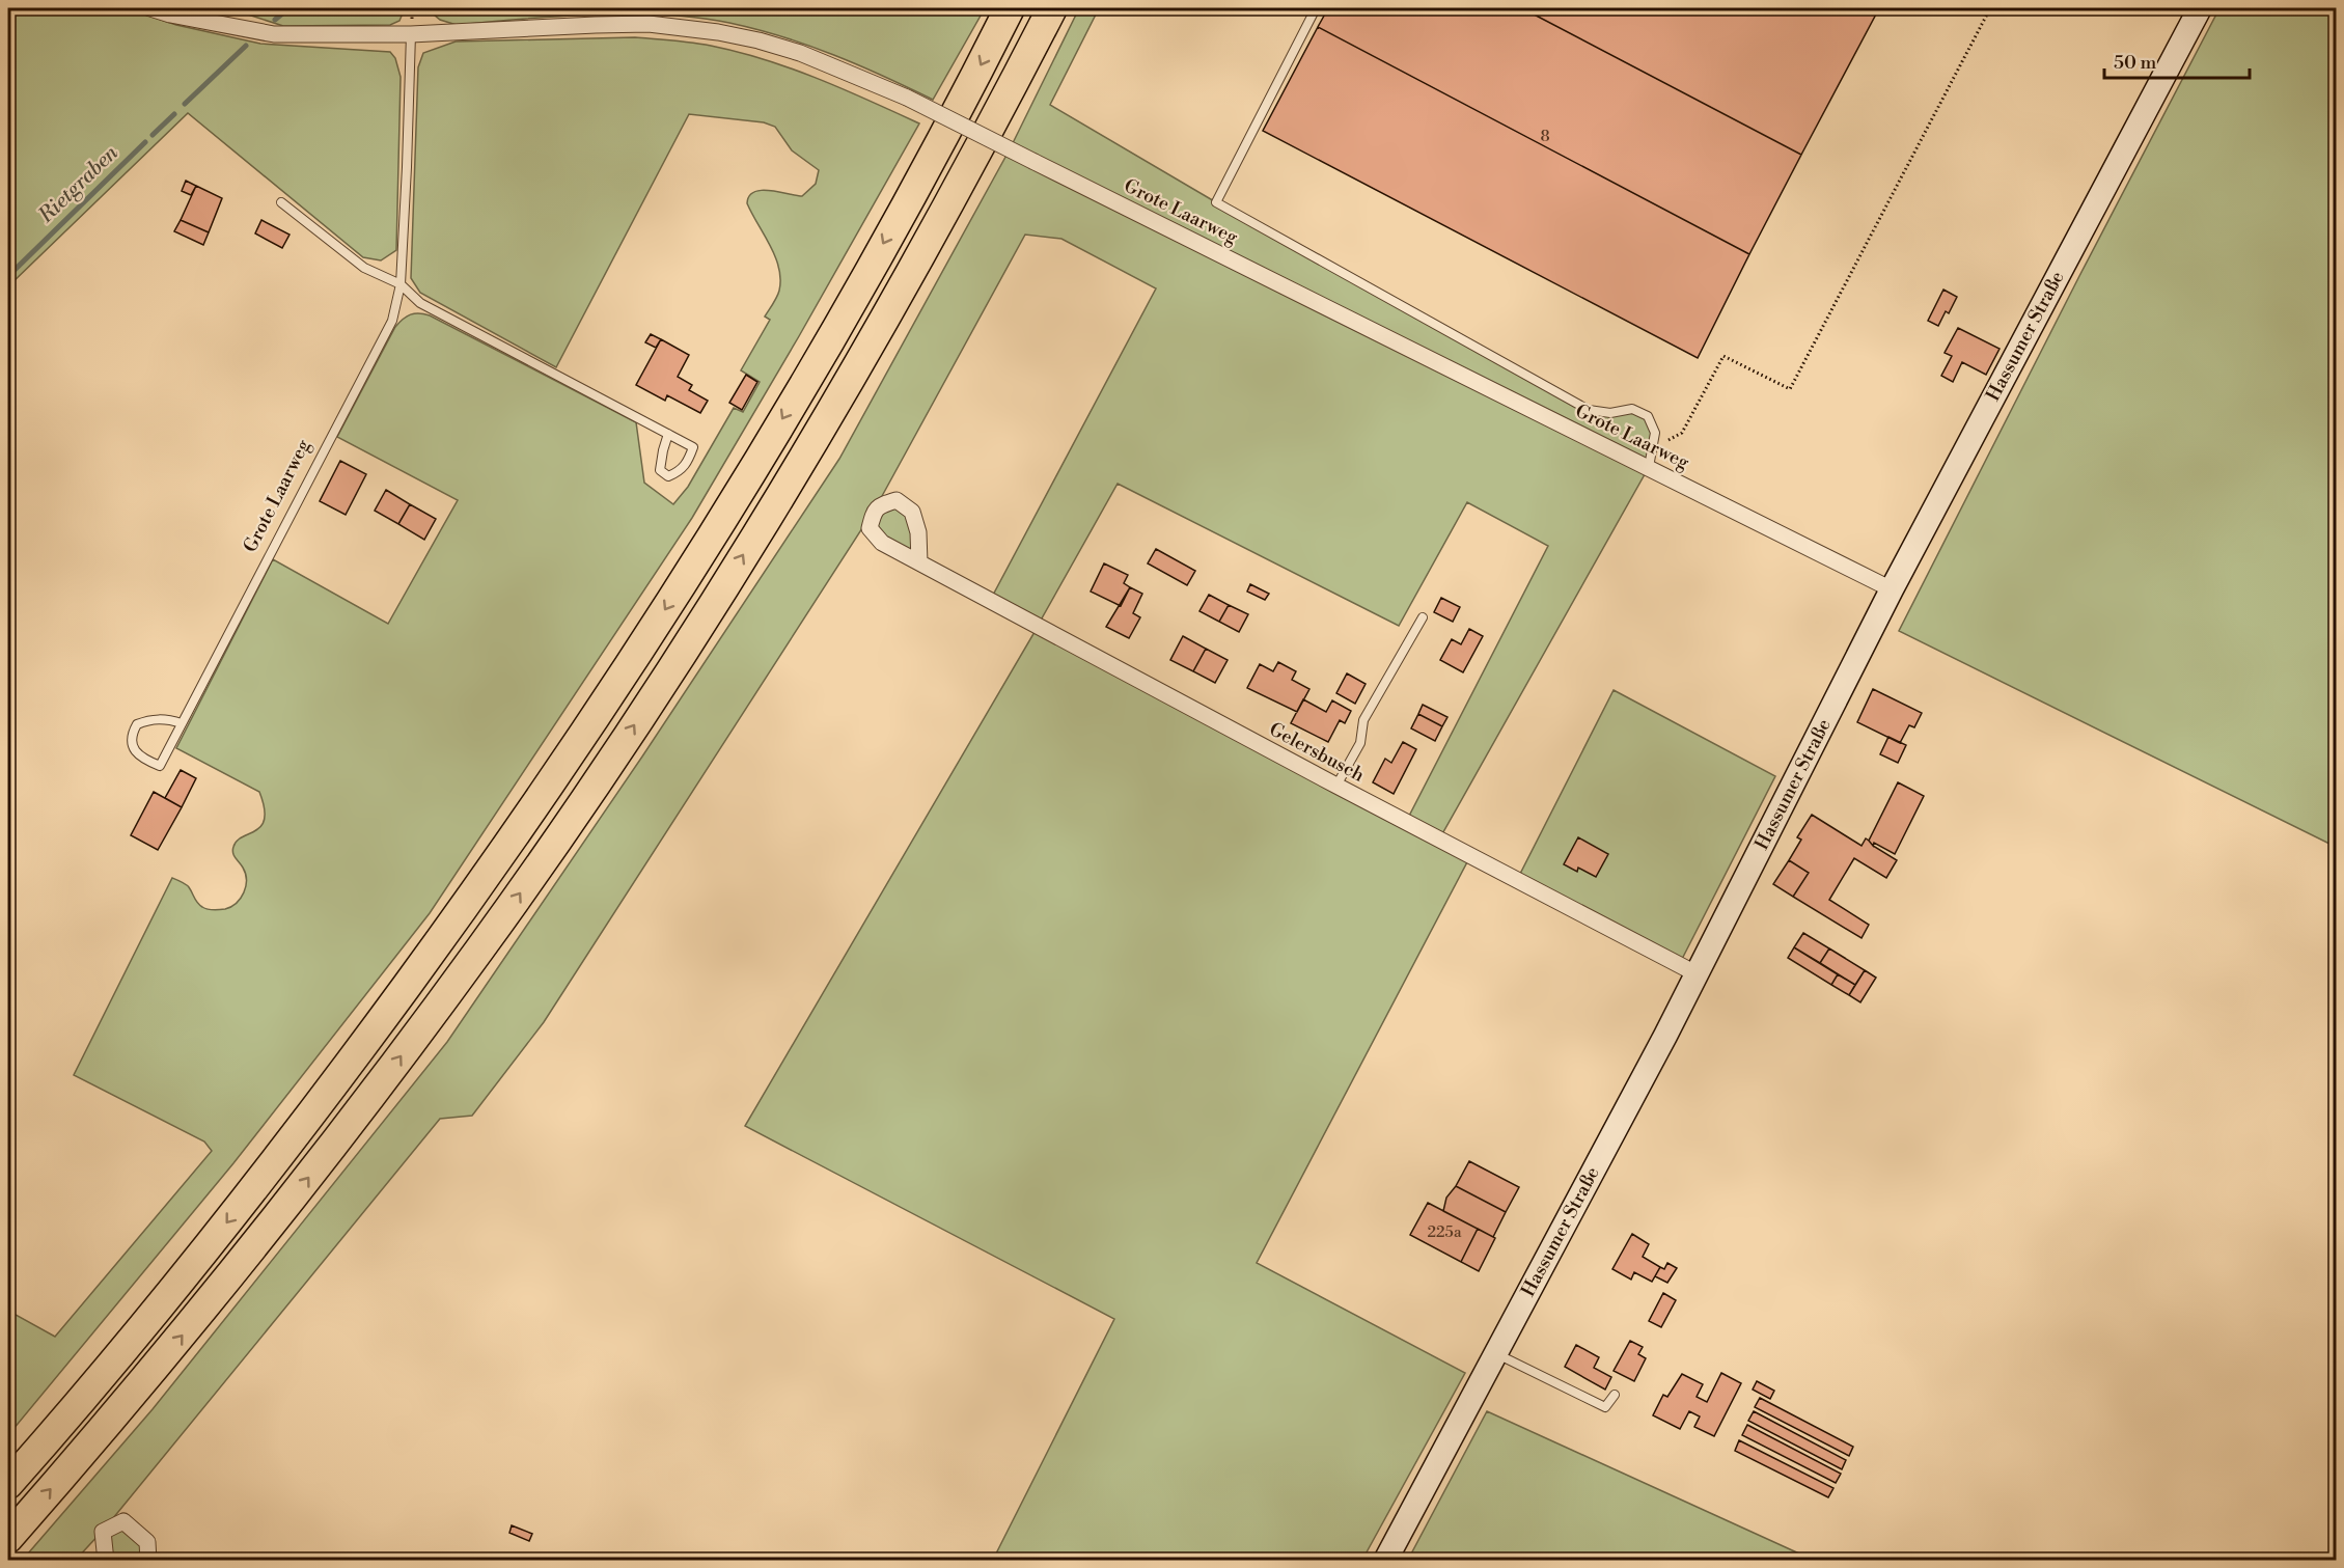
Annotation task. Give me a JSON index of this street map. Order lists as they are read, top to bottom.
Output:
{
  "streets": {
    "street": ["Grote Laarweg", "Hassumer Straße", "Gelersbusch"]
  },
  "crossings": [
    ["Grote Laarweg", "Hassumer Straße"],
    ["Hassumer Straße", "Gelersbusch"]
  ],
  "water": ["Rietgraben"],
  "house_numbers": ["8", "225a"],
  "scale_bar": "50 m"
}
